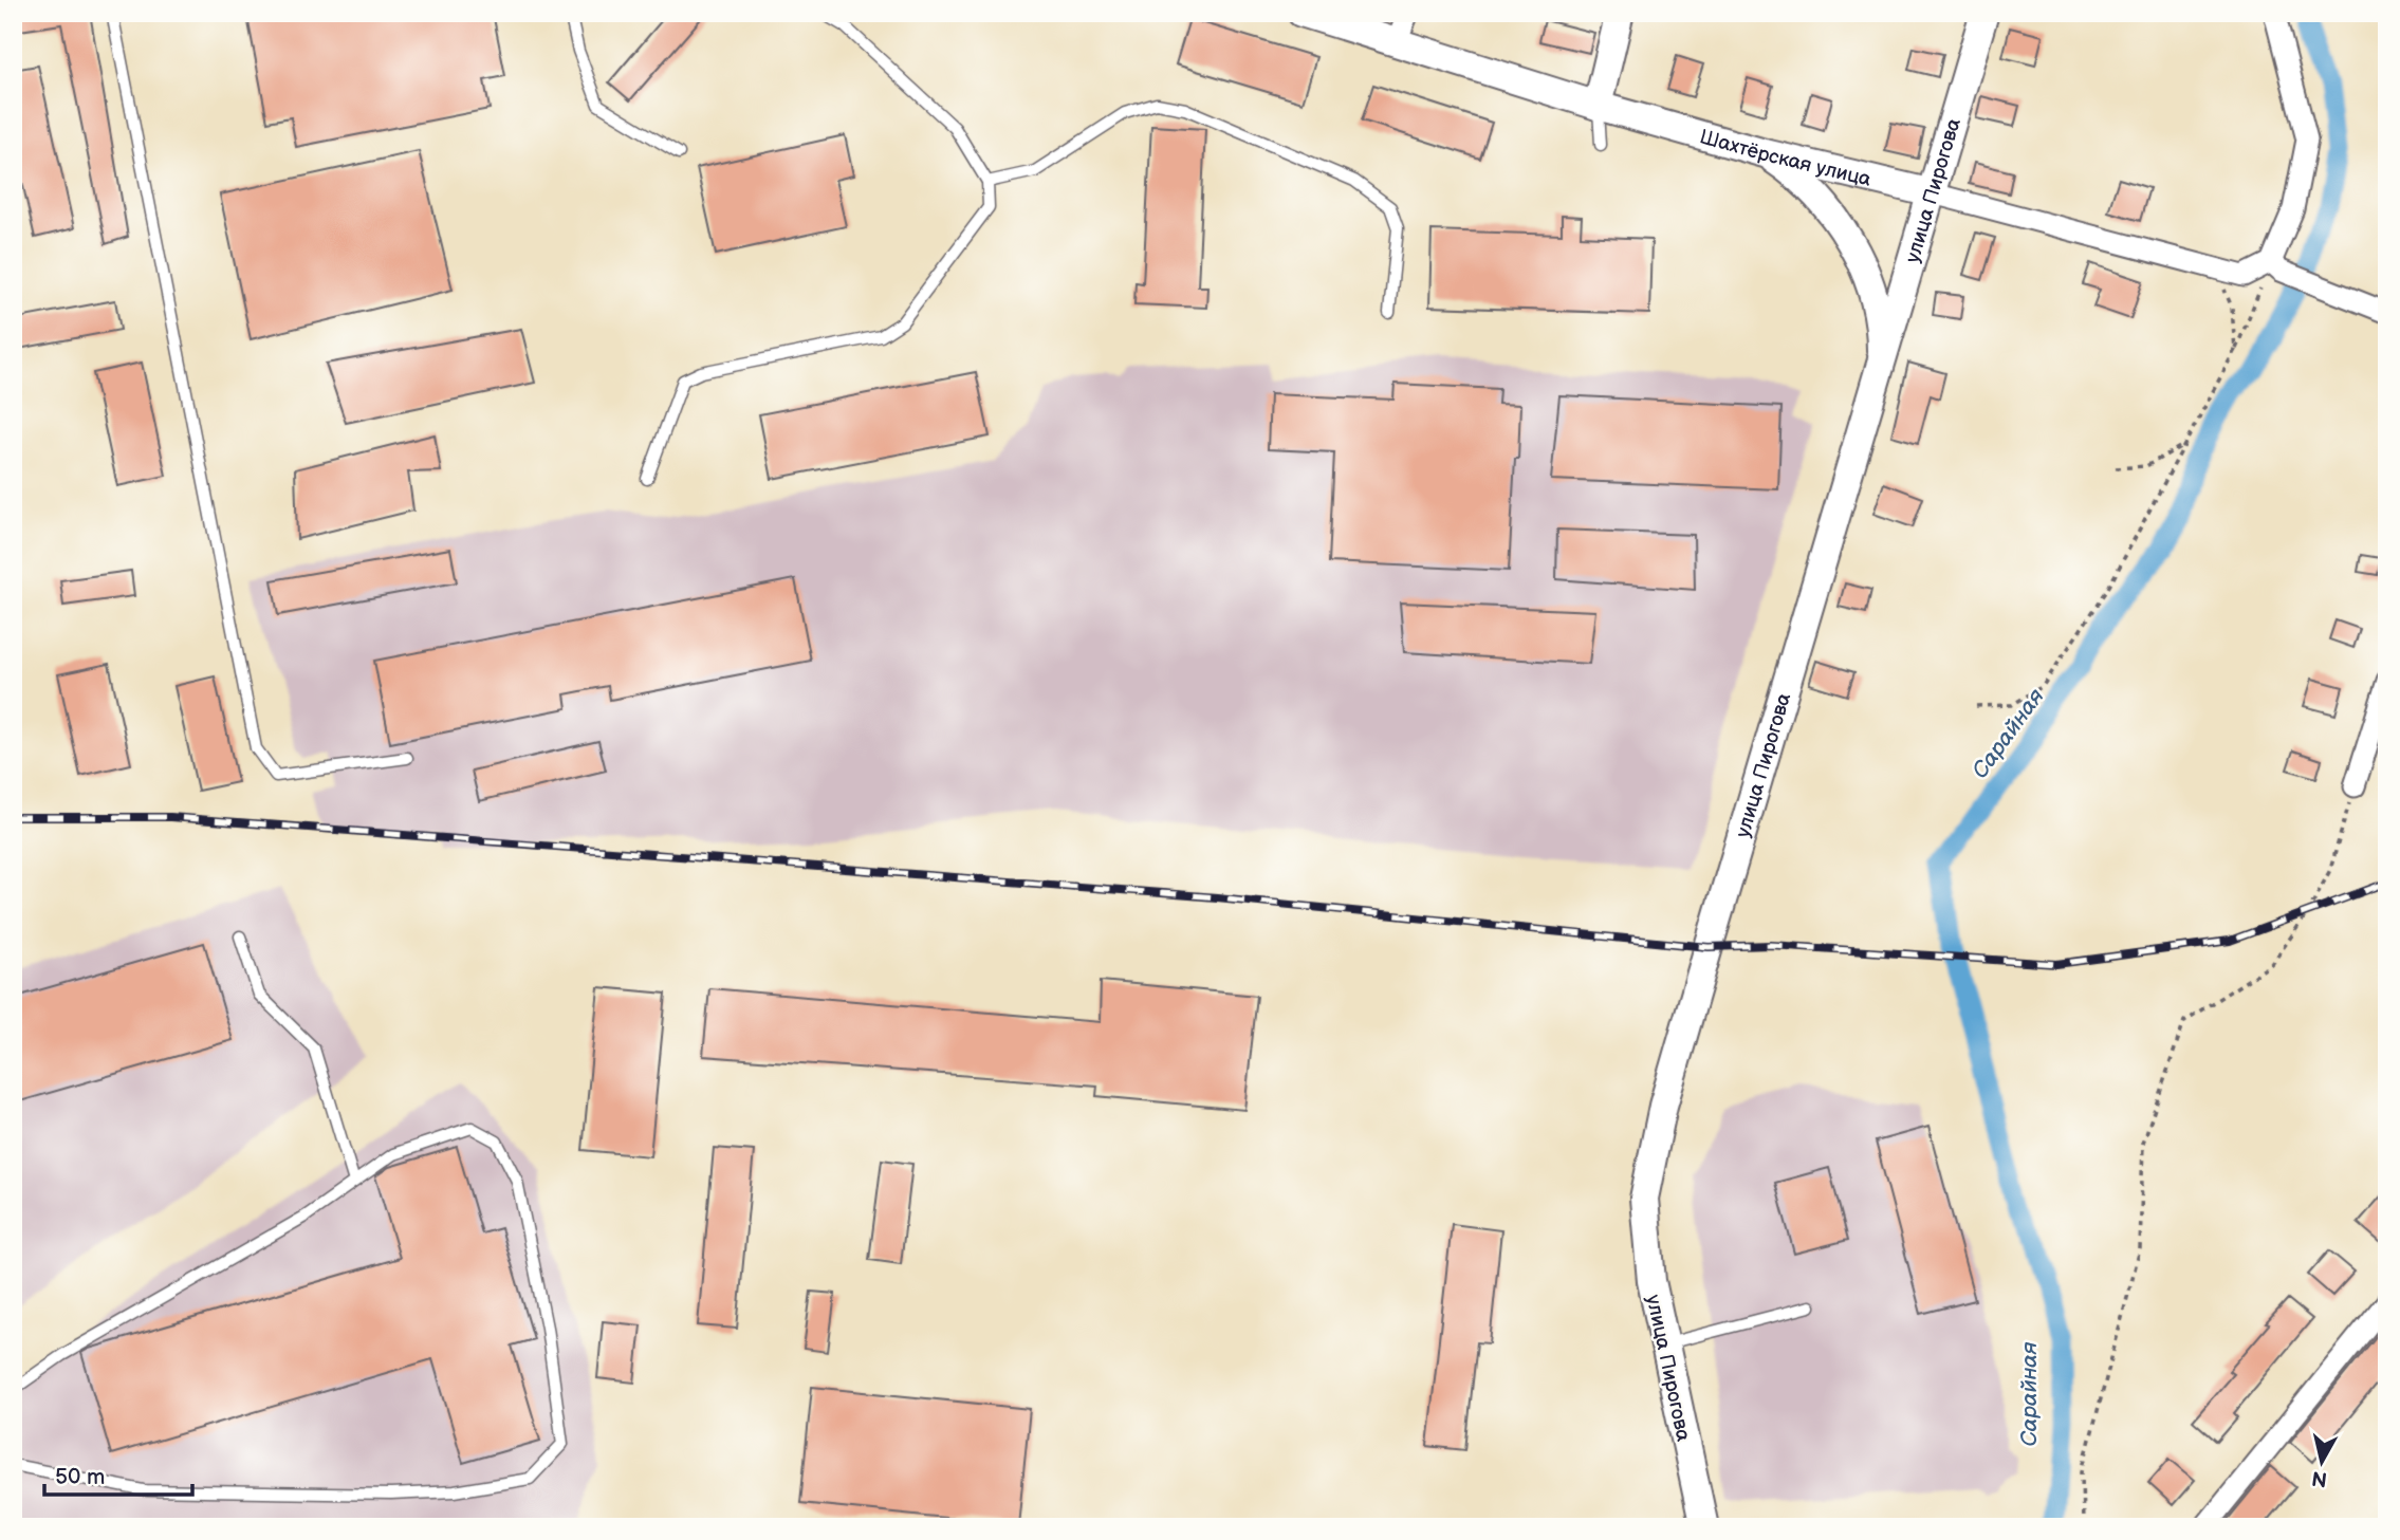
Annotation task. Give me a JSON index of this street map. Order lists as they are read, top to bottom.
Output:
{
  "streets": {
    "main road": ["Шахтёрская улица", "улица Пирогова"]
  },
  "crossings": [
    ["Шахтёрская улица", "улица Пирогова"]
  ],
  "water": ["Сарайная"],
  "scale_bar": "50 m",
  "north": "bottom"
}
